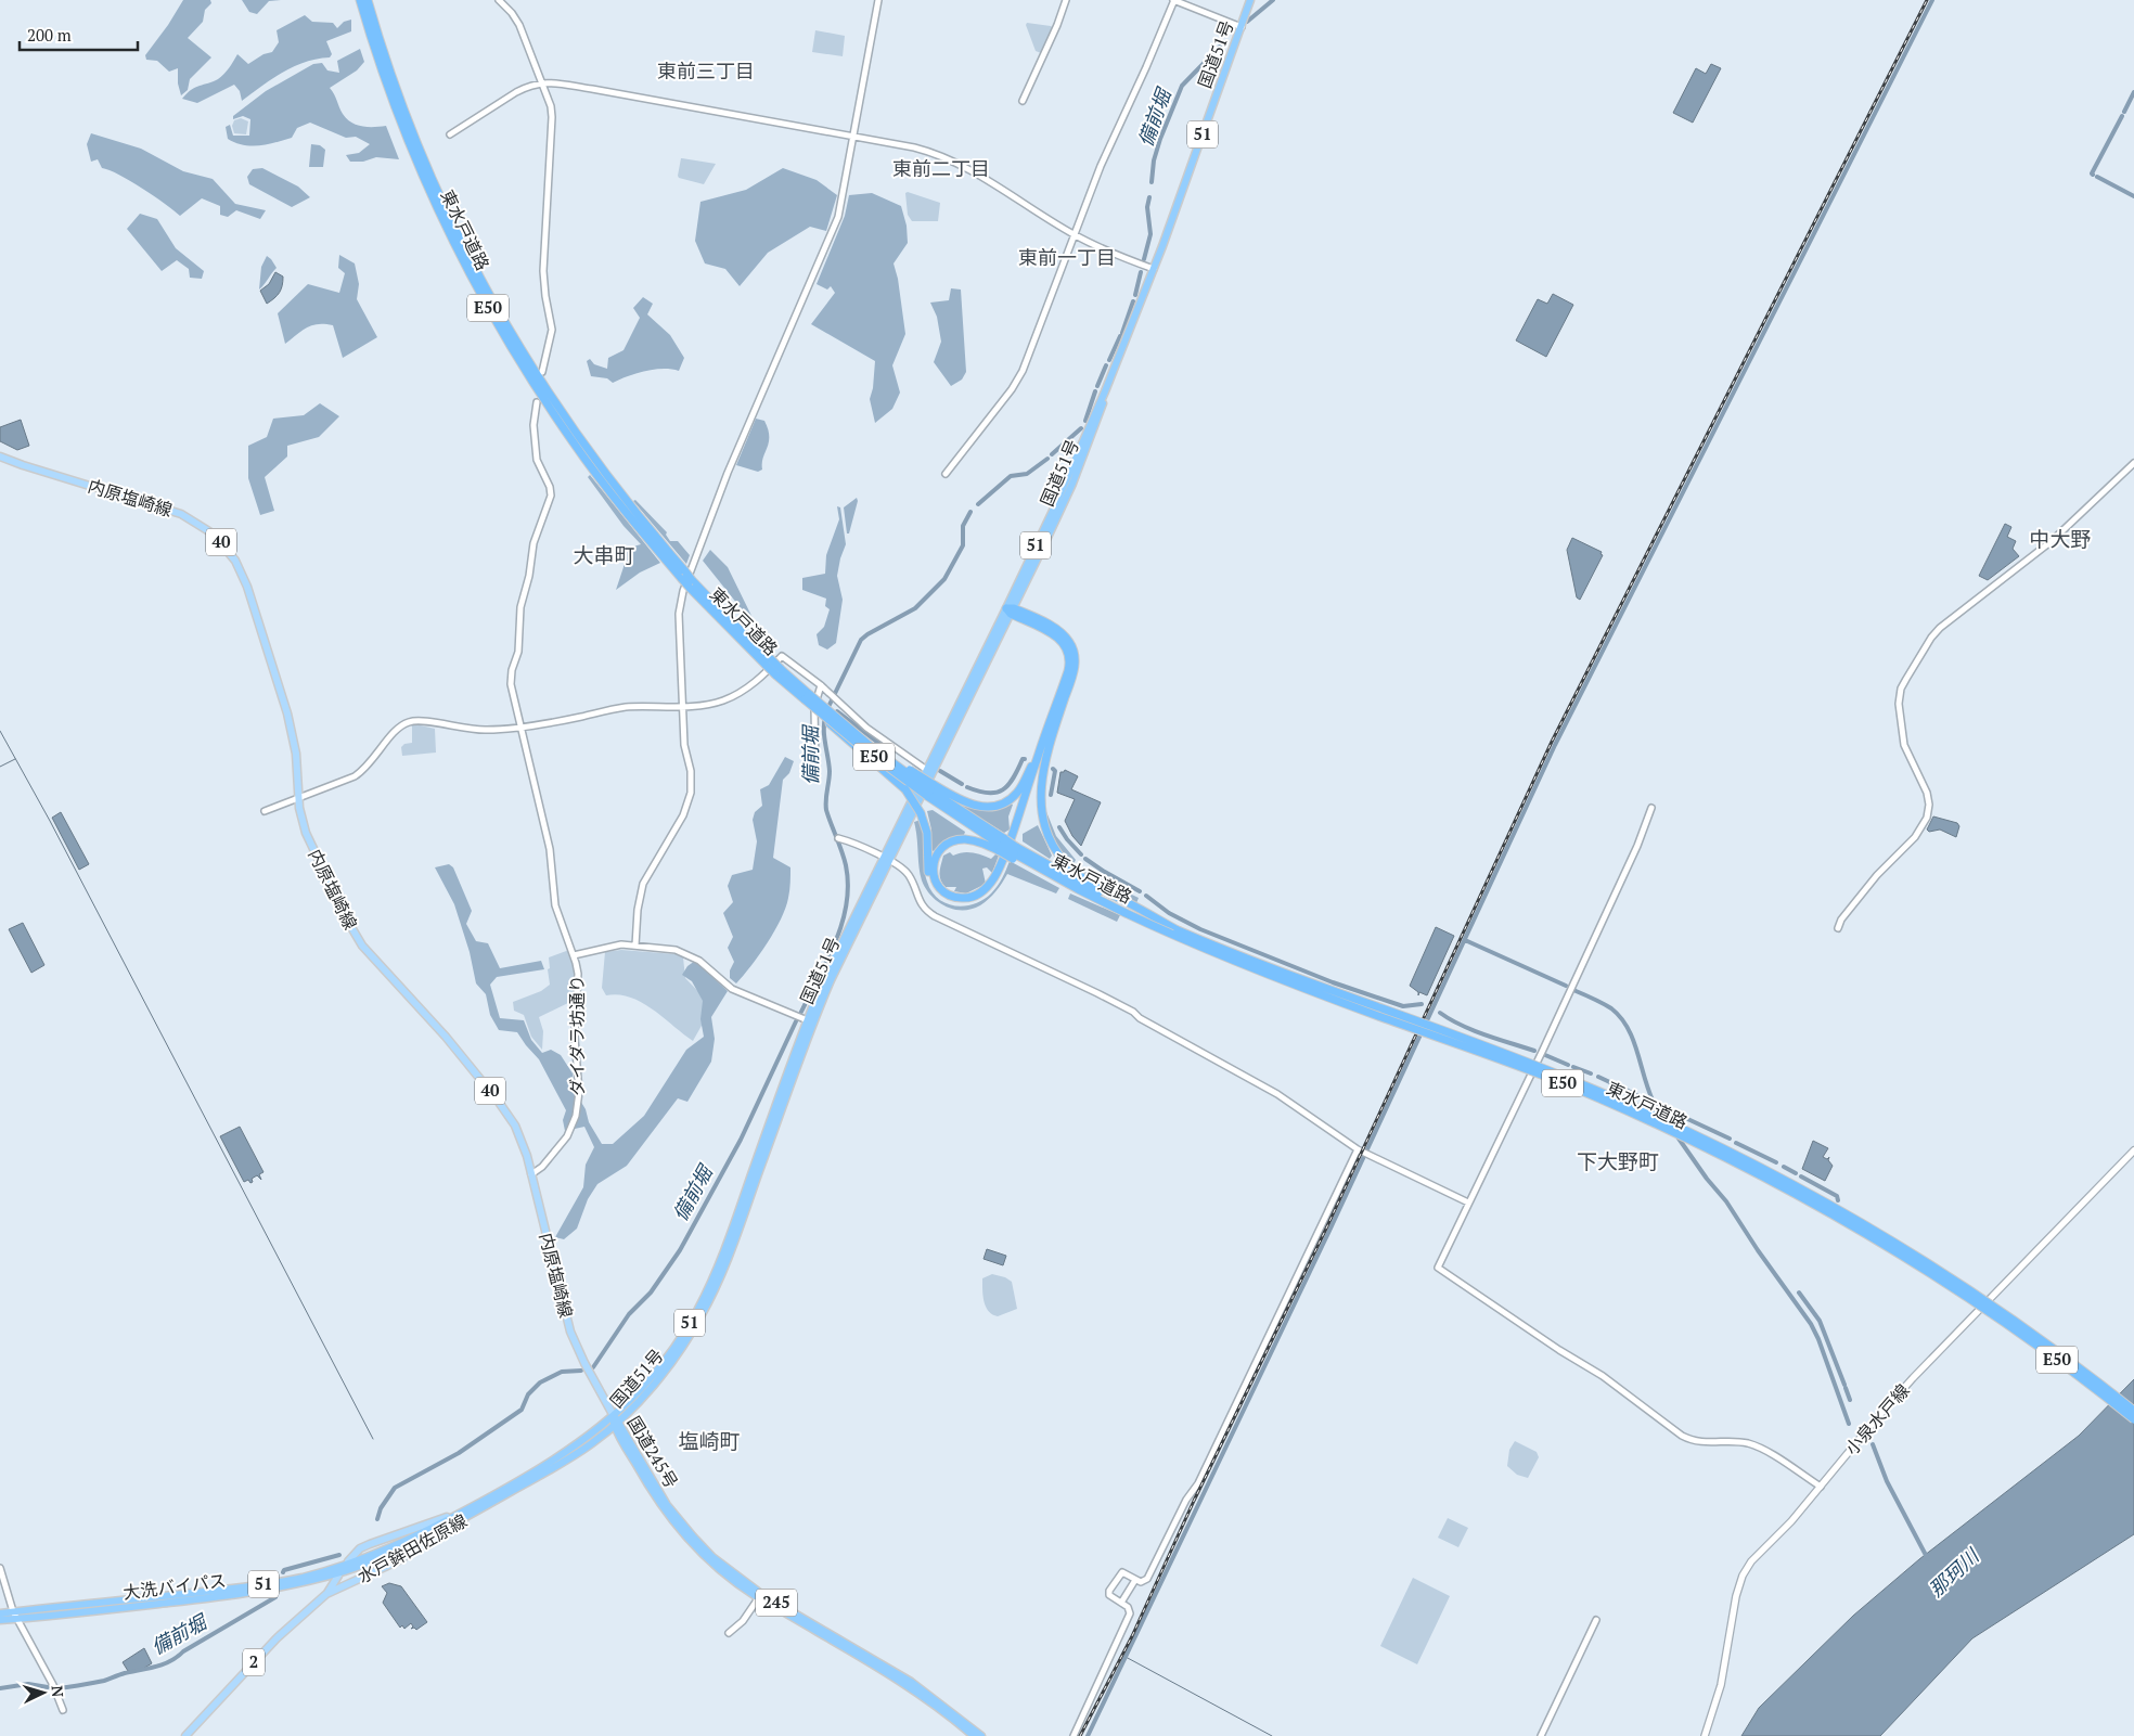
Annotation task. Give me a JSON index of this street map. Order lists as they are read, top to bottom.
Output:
{
  "streets": {
    "highway": [
      "国道51号",
      "51",
      "東水戸道路",
      "E50",
      "国道245号",
      "大洗バイパス",
      "245"
    ],
    "main road": [
      "内原塩崎線",
      "40",
      "小泉水戸線",
      "水戸鉾田佐原線",
      "2"
    ],
    "street": ["ダイダラ坊通り"]
  },
  "crossings": [
    ["国道51号", "内原塩崎線"],
    ["国道51号", "国道245号"],
    ["国道51号", "水戸鉾田佐原線"],
    ["国道51号", "大洗バイパス"],
    ["内原塩崎線", "ダイダラ坊通り"],
    ["内原塩崎線", "国道245号"],
    ["水戸鉾田佐原線", "大洗バイパス"]
  ],
  "districts": [
    "東前三丁目",
    "東前二丁目",
    "東前一丁目",
    "中大野",
    "大串町",
    "下大野町",
    "塩崎町"
  ],
  "water": ["備前堀", "那珂川"],
  "scale_bar": "200 m",
  "north": "right"
}
